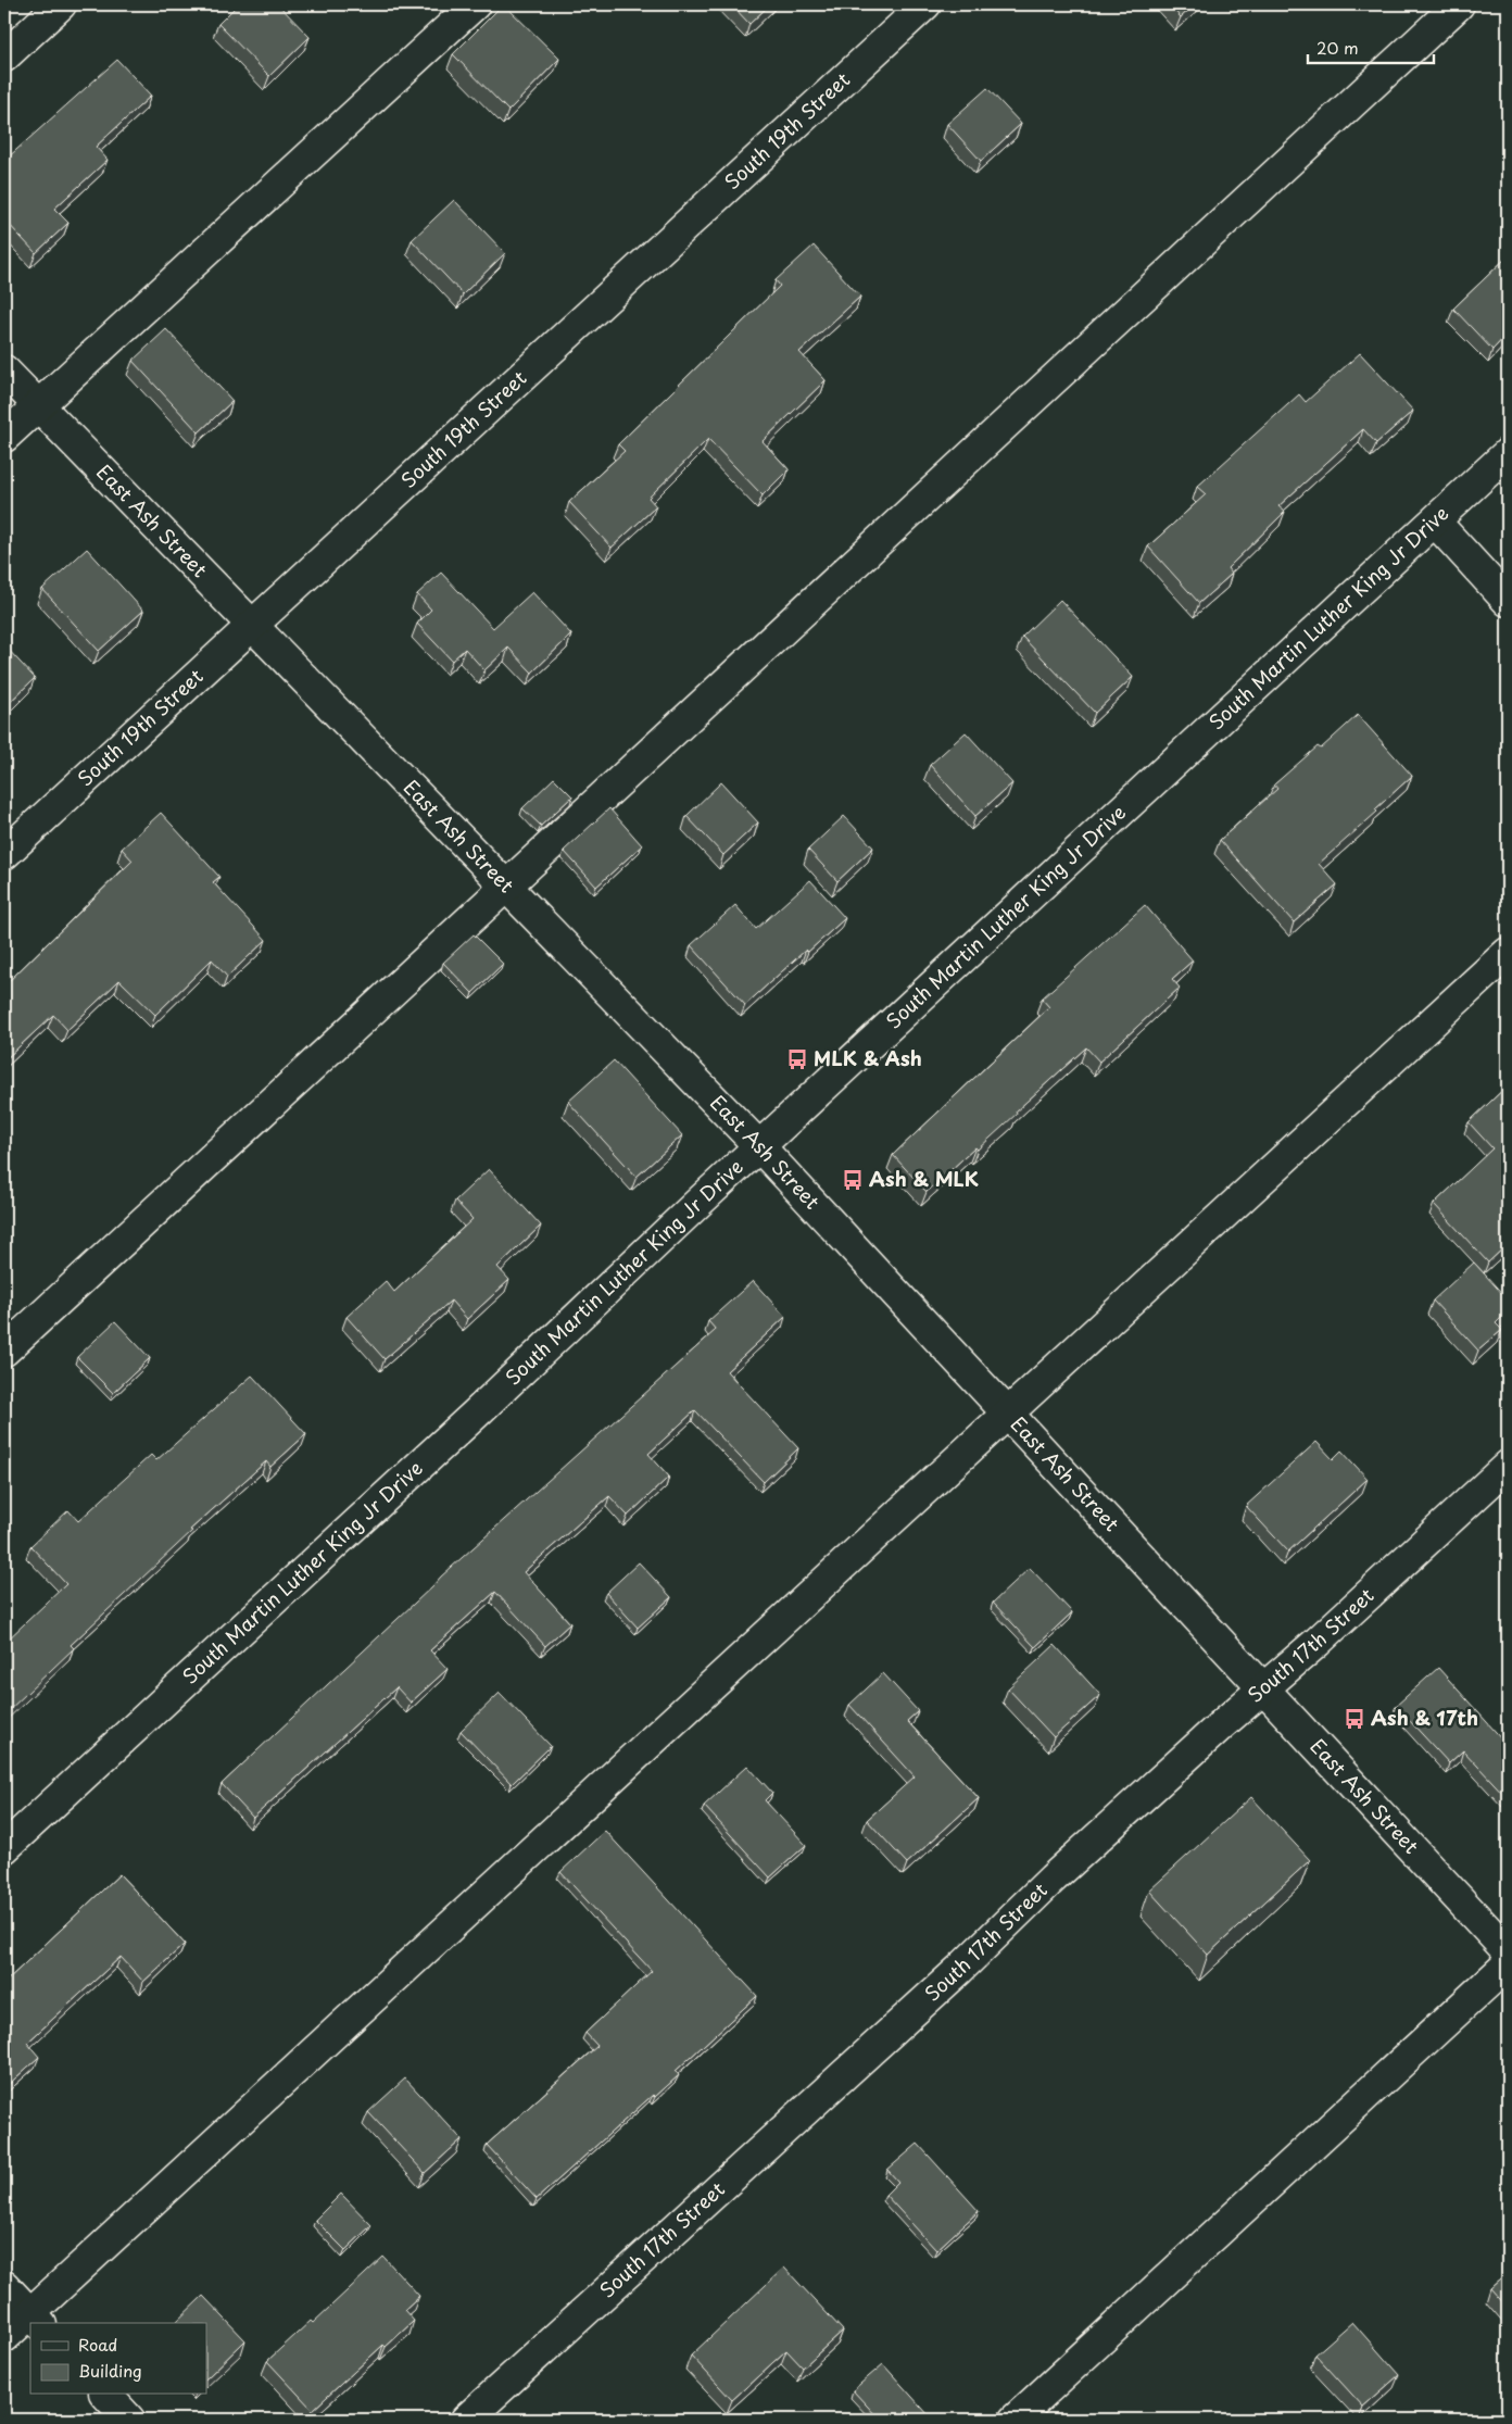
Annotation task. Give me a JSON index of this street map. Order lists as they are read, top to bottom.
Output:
{
  "streets": {
    "street": [
      "South 19th Street",
      "East Ash Street",
      "South Martin Luther King Jr Drive",
      "South 17th Street"
    ]
  },
  "crossings": [
    ["South 19th Street", "East Ash Street"],
    ["East Ash Street", "South Martin Luther King Jr Drive"],
    ["East Ash Street", "South 17th Street"]
  ],
  "places": {
    "bus stop": ["MLK & Ash", "Ash & MLK", "Ash & 17th"]
  },
  "legend": ["Road", "Building"],
  "scale_bar": "20 m"
}
